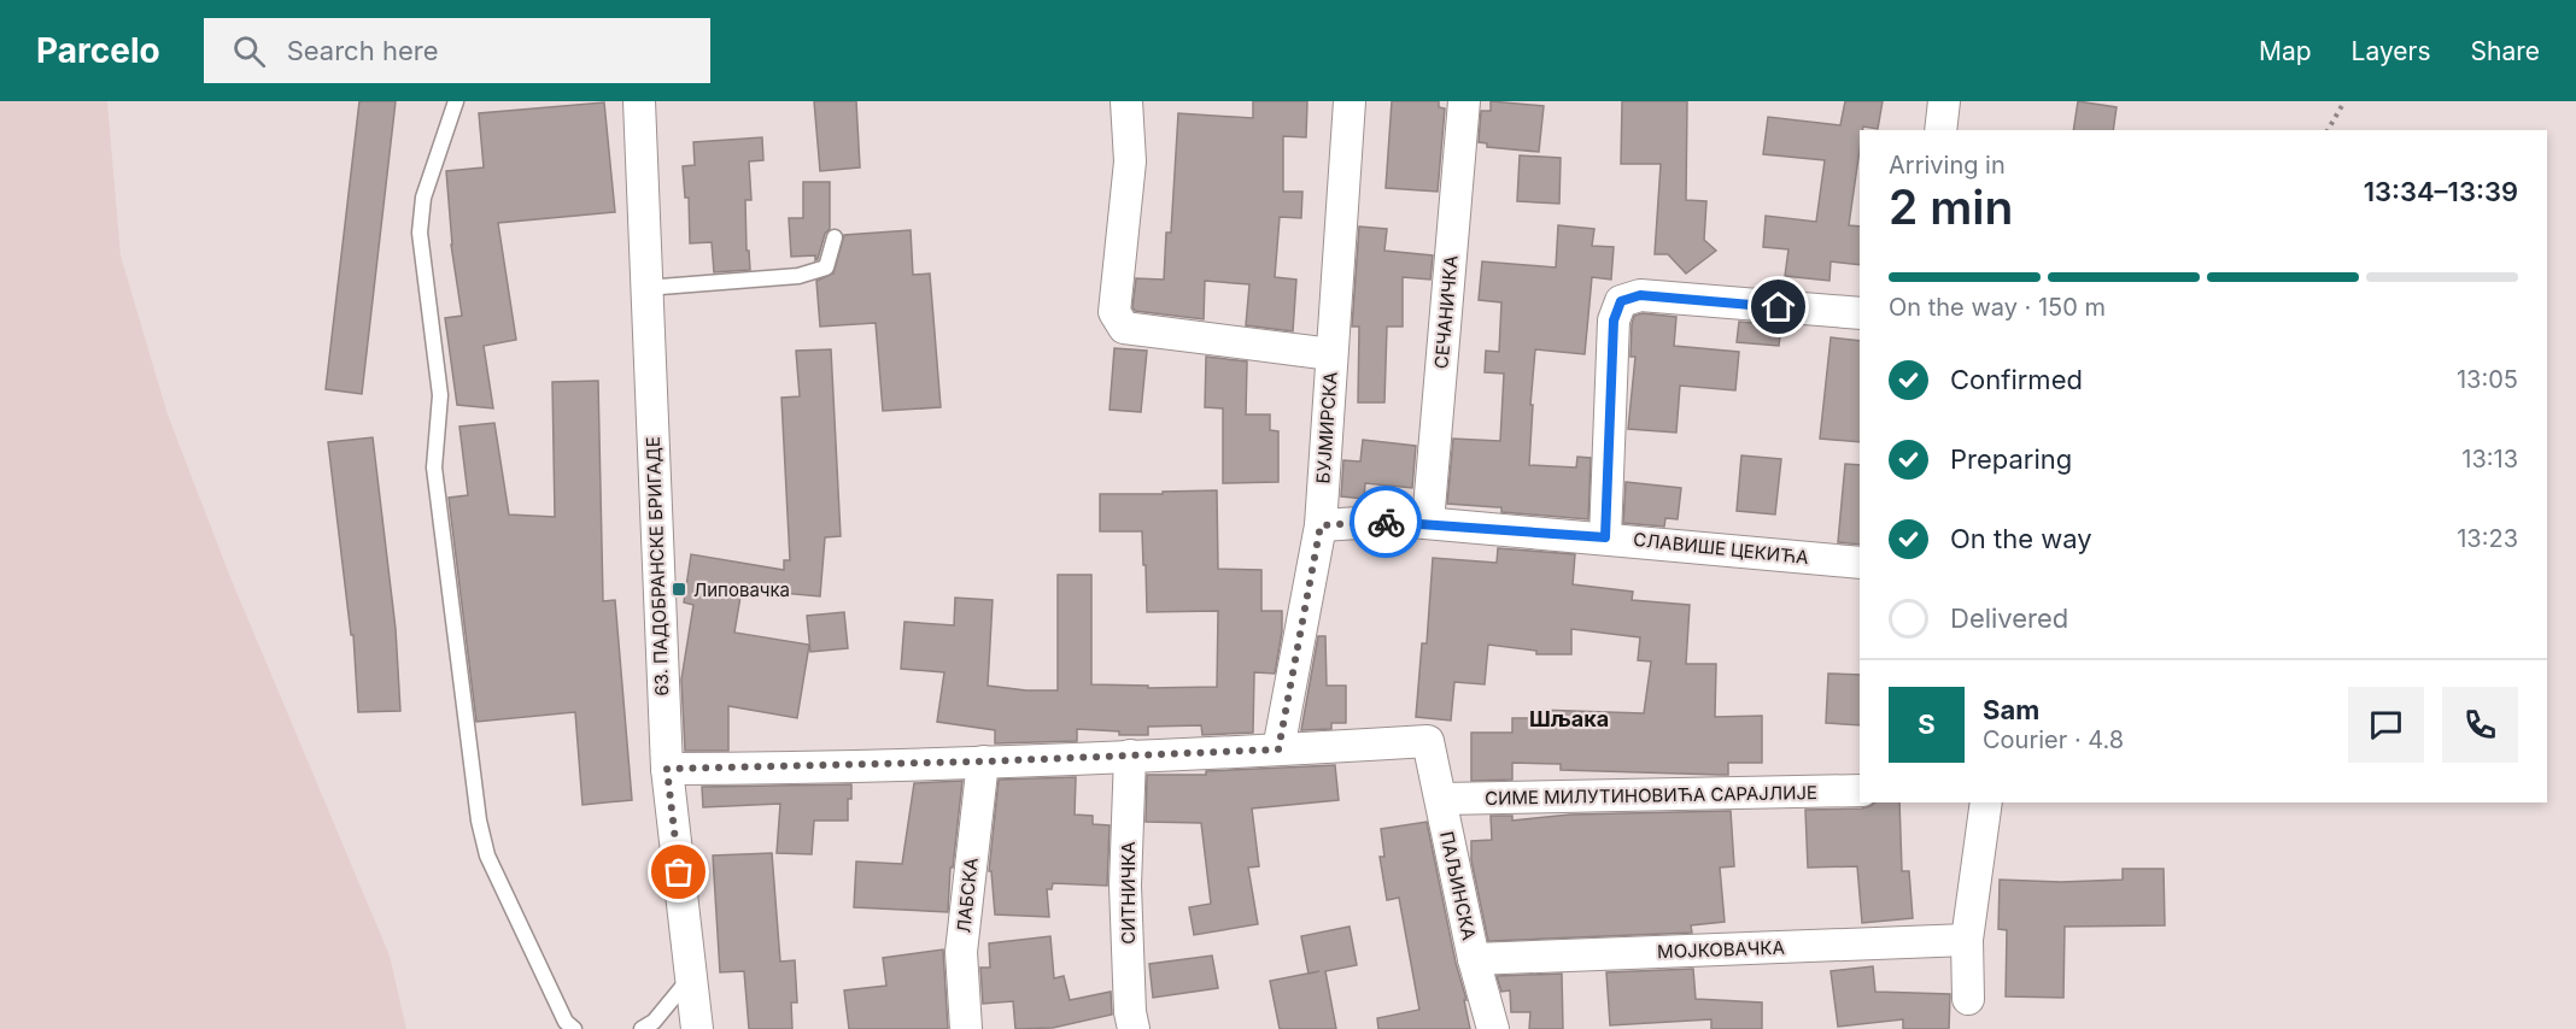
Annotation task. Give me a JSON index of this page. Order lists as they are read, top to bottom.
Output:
{
  "streets": {
    "street": [
      "СЕЧАНИЧКА",
      "БУЈМИРСКА",
      "СЛАВИШЕ ЦЕКИЋА",
      "63. ПАДОБРАНСКЕ БРИГАДЕ",
      "СИМЕ МИЛУТИНОВИЋА САРАЈЛИЈЕ",
      "ПАЉИНСКА",
      "СИТНИЧКА",
      "ЛАБСКА",
      "МОЈКОВАЧКА"
    ]
  },
  "crossings": [
    ["СЕЧАНИЧКА", "СЛАВИШЕ ЦЕКИЋА"],
    ["БУЈМИРСКА", "СЛАВИШЕ ЦЕКИЋА"],
    ["БУЈМИРСКА", "ПАЉИНСКА"],
    ["СИМЕ МИЛУТИНОВИЋА САРАЈЛИЈЕ", "ПАЉИНСКА"],
    ["ПАЉИНСКА", "МОЈКОВАЧКА"]
  ],
  "districts": ["Шљака"],
  "places": {
    "transit": ["Липовачка"]
  },
  "page": {
    "header": "Parcelo",
    "search": "Search here",
    "nav": ["Map", "Layers", "Share"],
    "heading": ["2 min", "Arriving in", "13:34–13:39"],
    "panel": ["Sam", "Courier · 4.8"],
    "bar": "On the way · 150 m",
    "list": [
      ["Confirmed", "13:05"],
      ["Preparing", "13:13"],
      ["On the way", "13:23"],
      "Delivered"
    ],
    "round": "S"
  }
}
